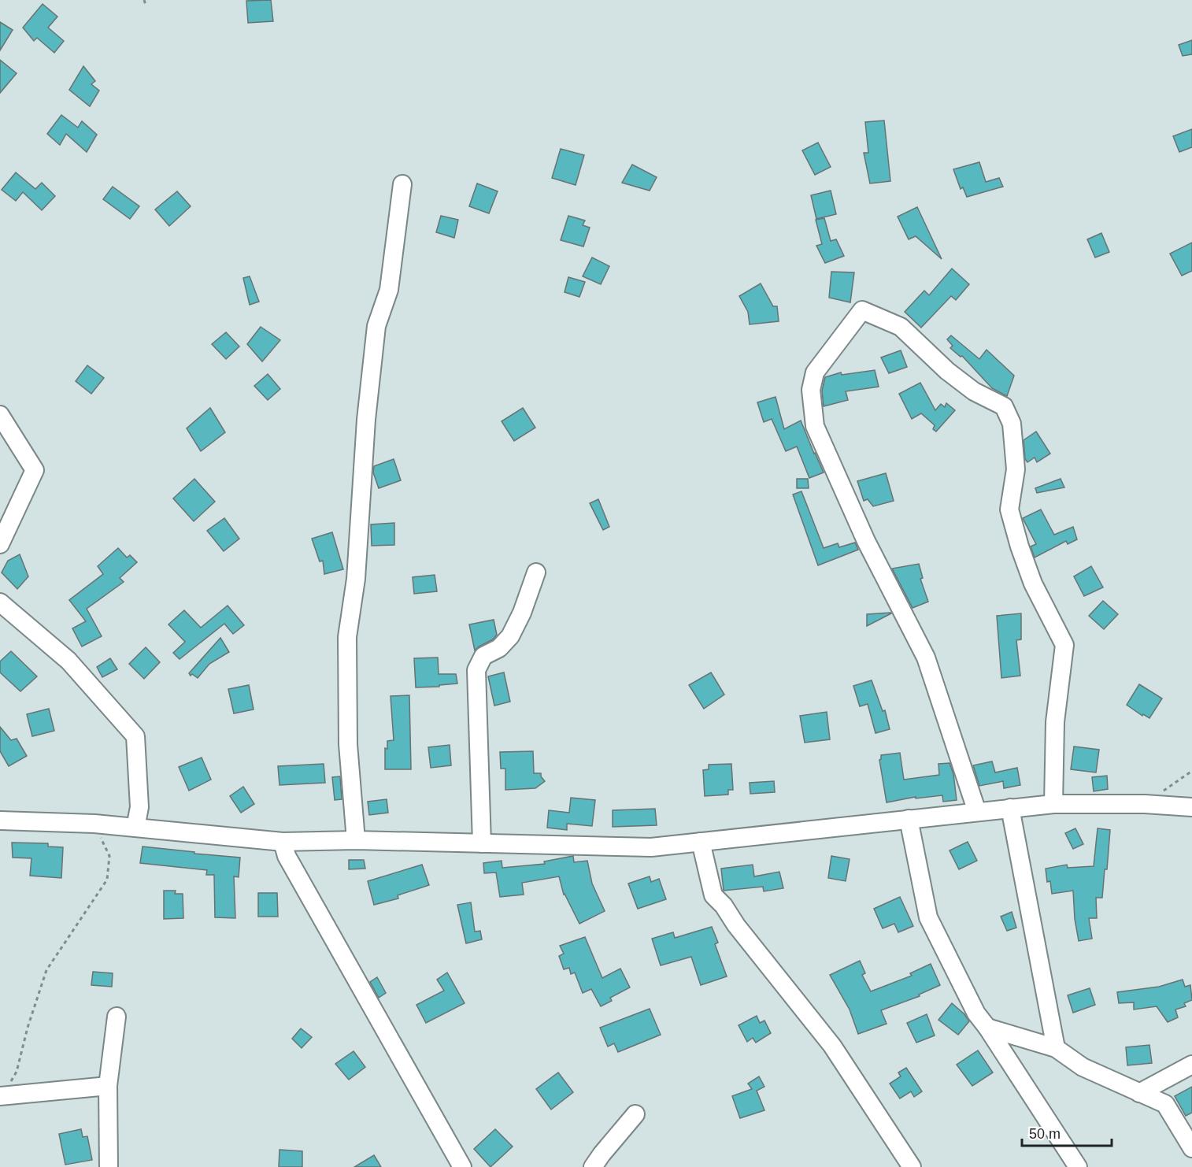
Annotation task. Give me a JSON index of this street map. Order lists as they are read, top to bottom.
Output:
{
  "scale_bar": "50 m"
}
